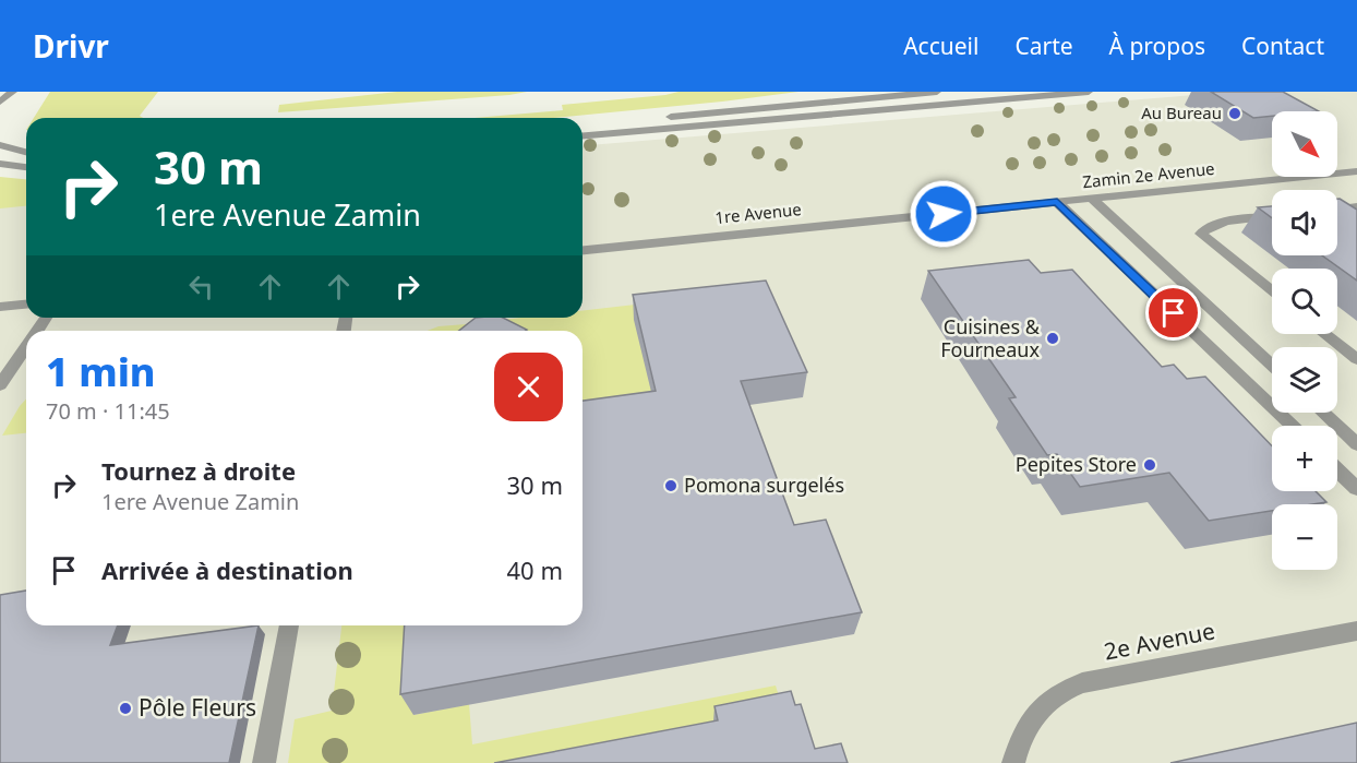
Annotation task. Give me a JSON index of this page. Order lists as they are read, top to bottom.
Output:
{
  "streets": {
    "street": ["Zamin 2e Avenue", "1re Avenue", "2e Avenue"]
  },
  "crossings": [
    ["Zamin 2e Avenue", "1re Avenue"]
  ],
  "places": [
    "Au Bureau",
    "Cuisines & Fourneaux",
    "Pepites Store",
    "Pomona surgelés",
    "Pôle Fleurs"
  ],
  "north": "bottom right",
  "page": {
    "header": "Drivr",
    "nav": [
      "Accueil",
      "Carte",
      "À propos",
      "Contact"
    ],
    "map_buttons": ["+", "−"],
    "turn": ["30 m", "1ere Avenue Zamin"],
    "heading": ["1 min", "70 m · 11:45"],
    "list": [
      {
        "name": "Tournez à droite",
        "note": "1ere Avenue Zamin",
        "value": "30 m"
      },
      {
        "name": "Arrivée à destination",
        "value": "40 m"
      }
    ]
  }
}
